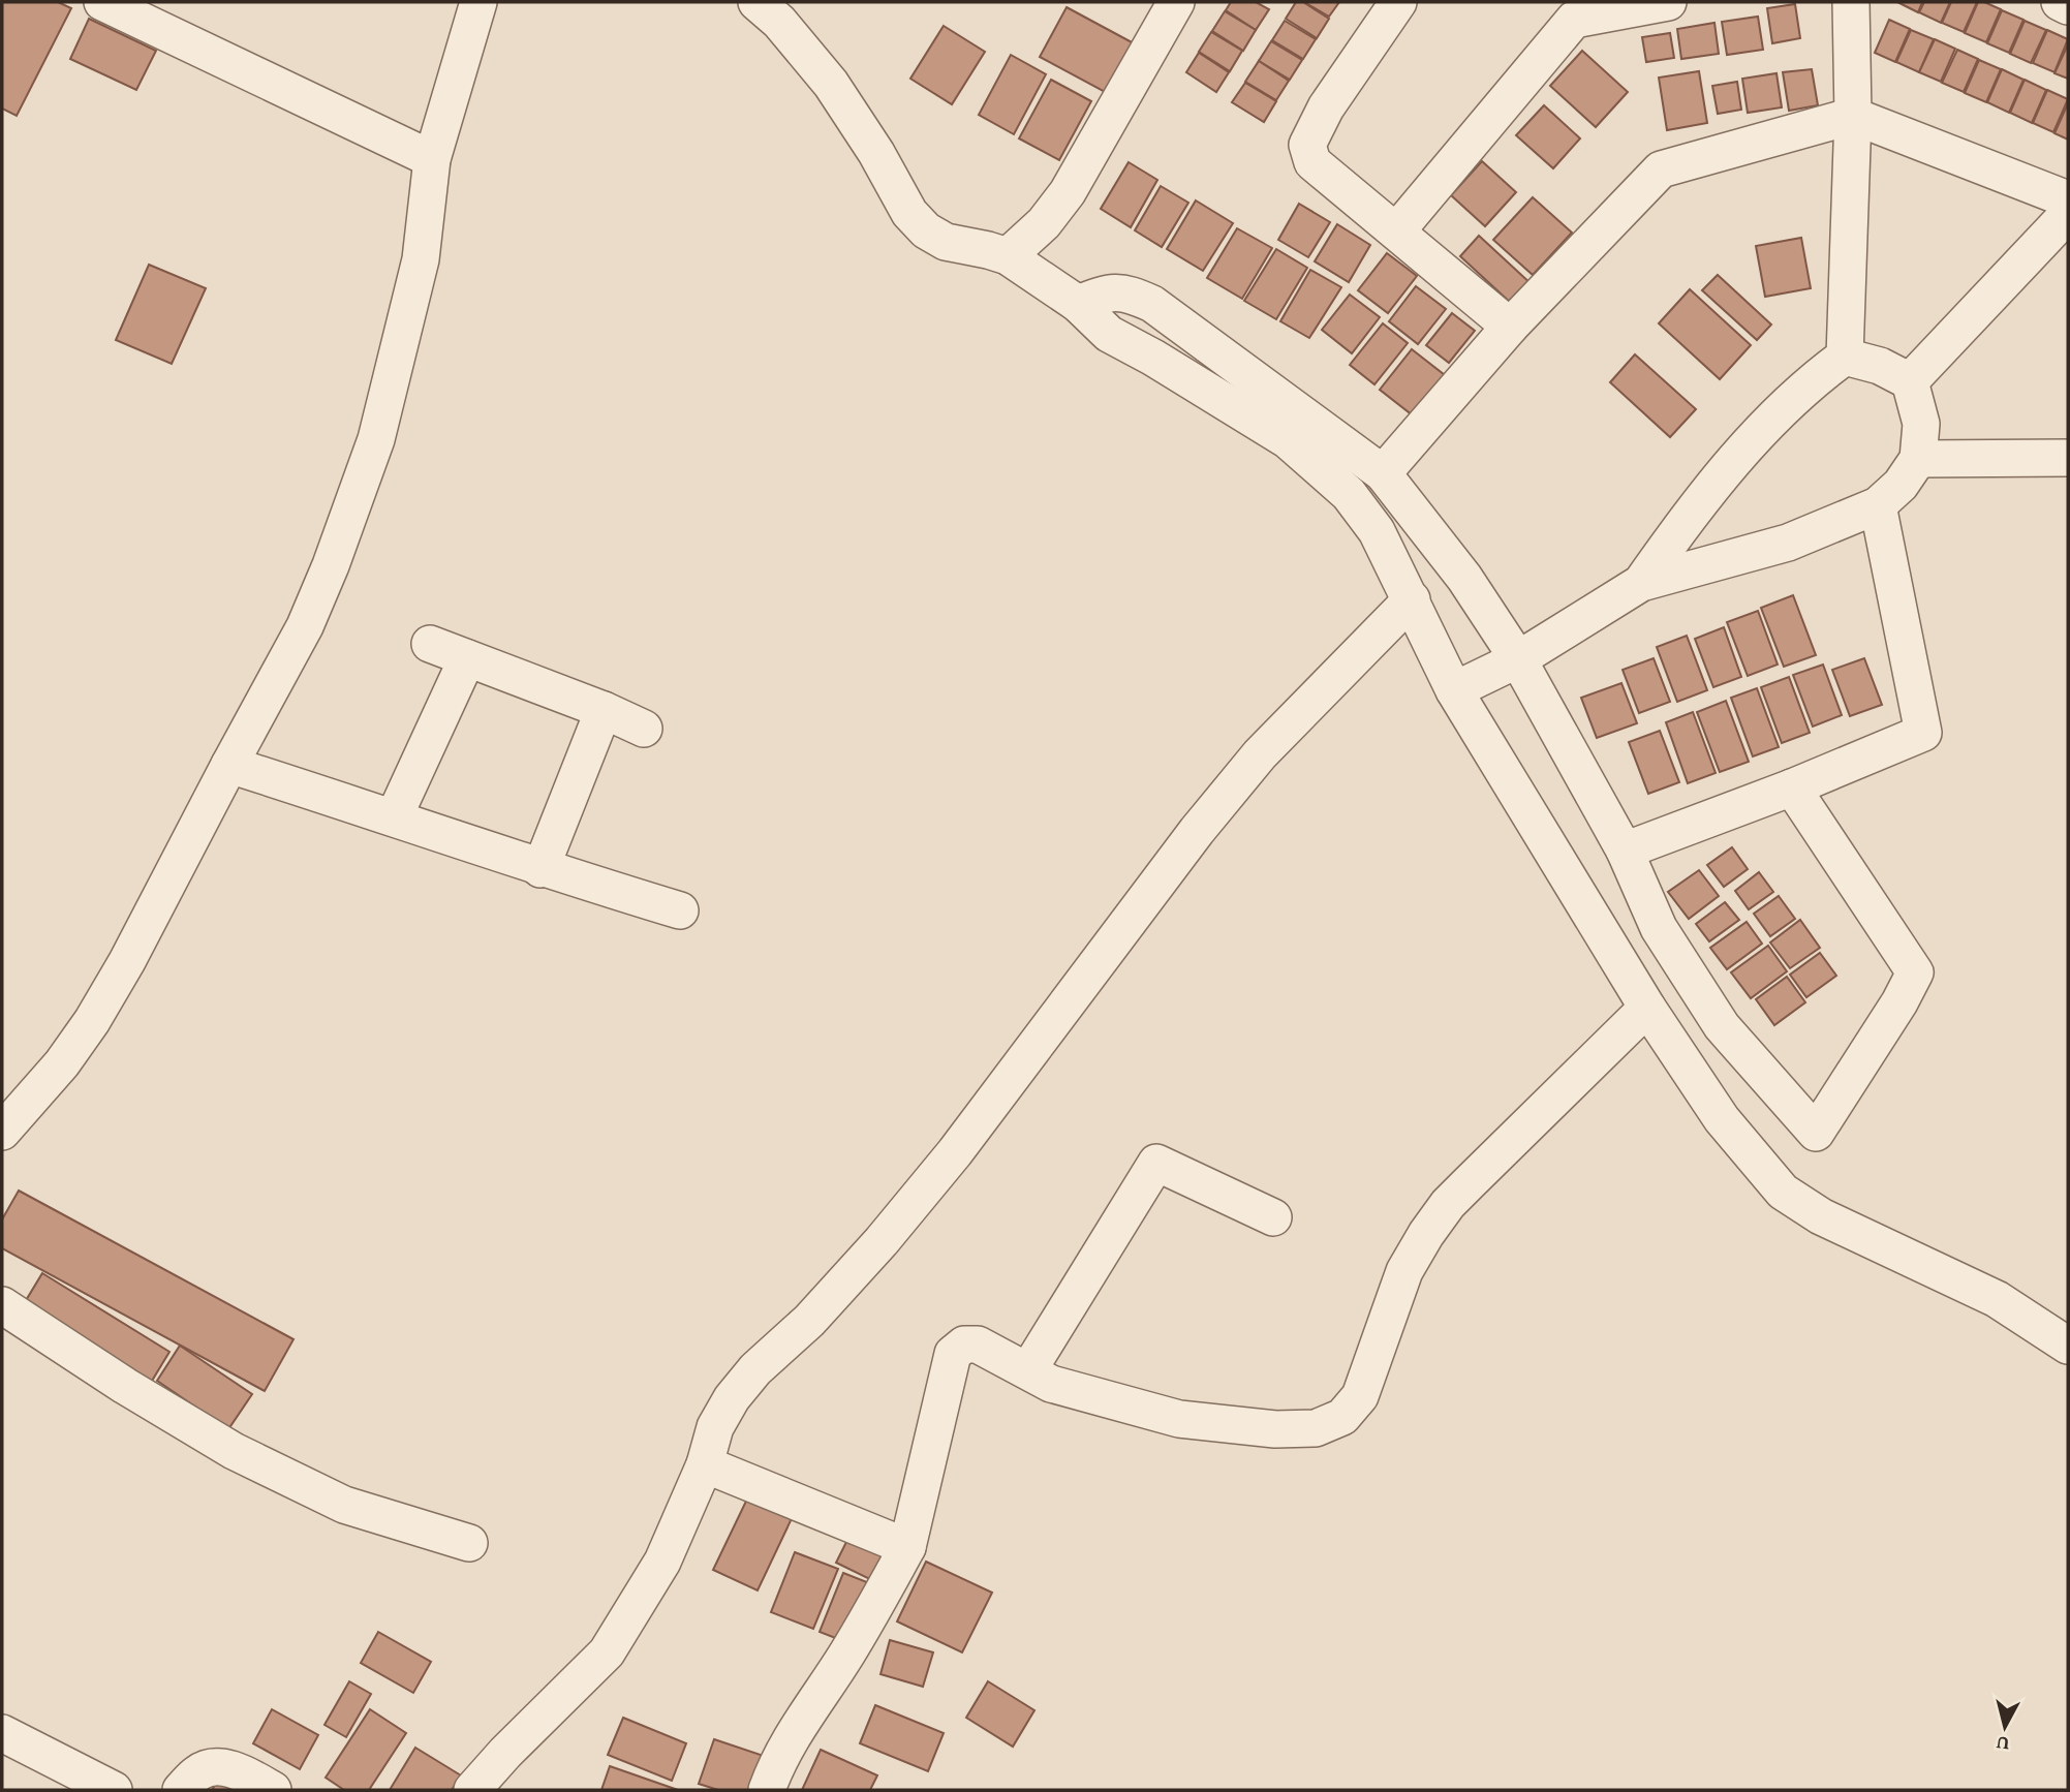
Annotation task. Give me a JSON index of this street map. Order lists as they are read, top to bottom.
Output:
{
  "north": "bottom"
}
